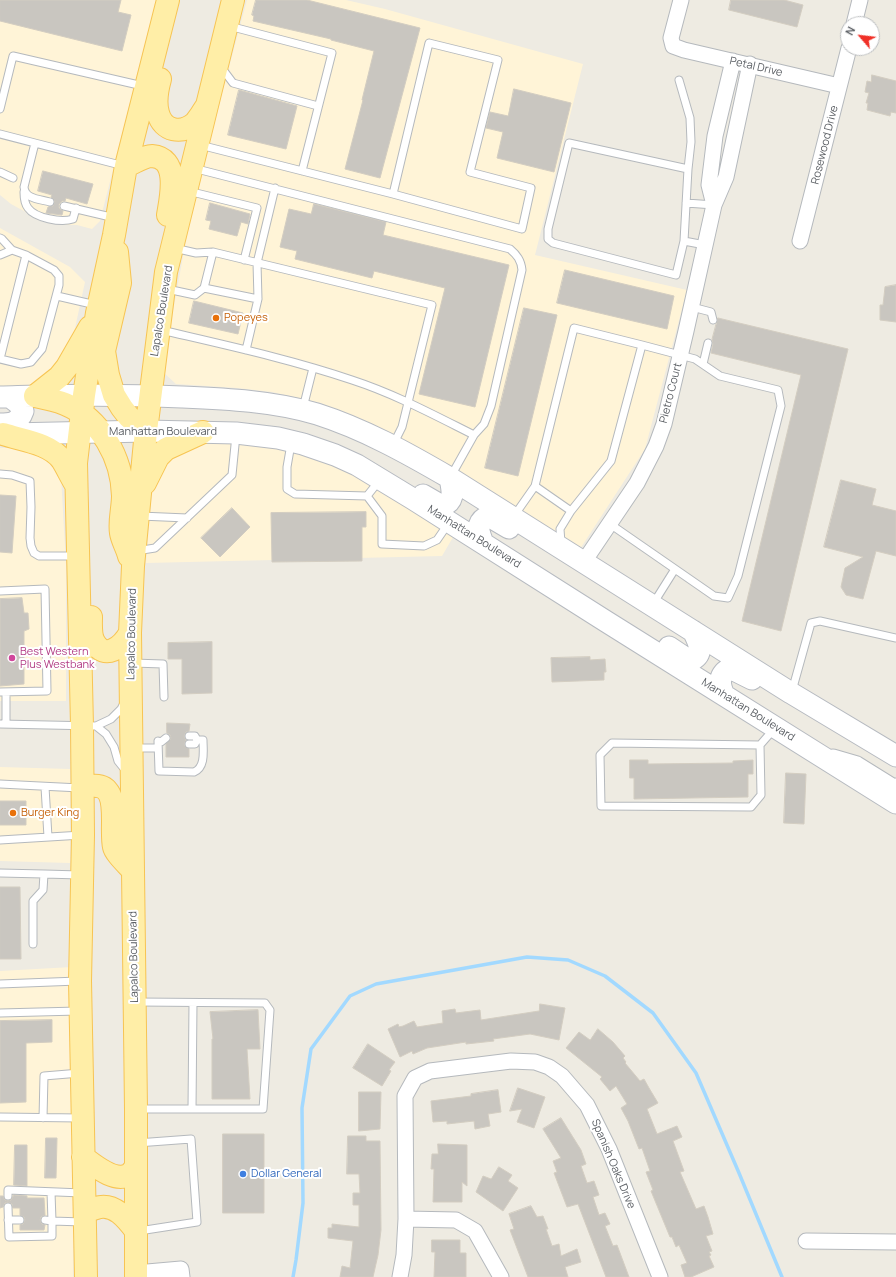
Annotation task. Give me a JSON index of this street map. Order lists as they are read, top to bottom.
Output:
{
  "streets": {
    "main road": ["Lapalco Boulevard"],
    "street": [
      "Petal Drive",
      "Rosewood Drive",
      "Pietro Court",
      "Manhattan Boulevard",
      "Spanish Oaks Drive"
    ]
  },
  "crossings": [
    ["Petal Drive", "Rosewood Drive"],
    ["Petal Drive", "Pietro Court"],
    ["Lapalco Boulevard", "Manhattan Boulevard"]
  ],
  "places": [
    "Popeyes",
    "Best Western Plus Westbank",
    "Burger King",
    "Dollar General"
  ],
  "north": "top left"
}
